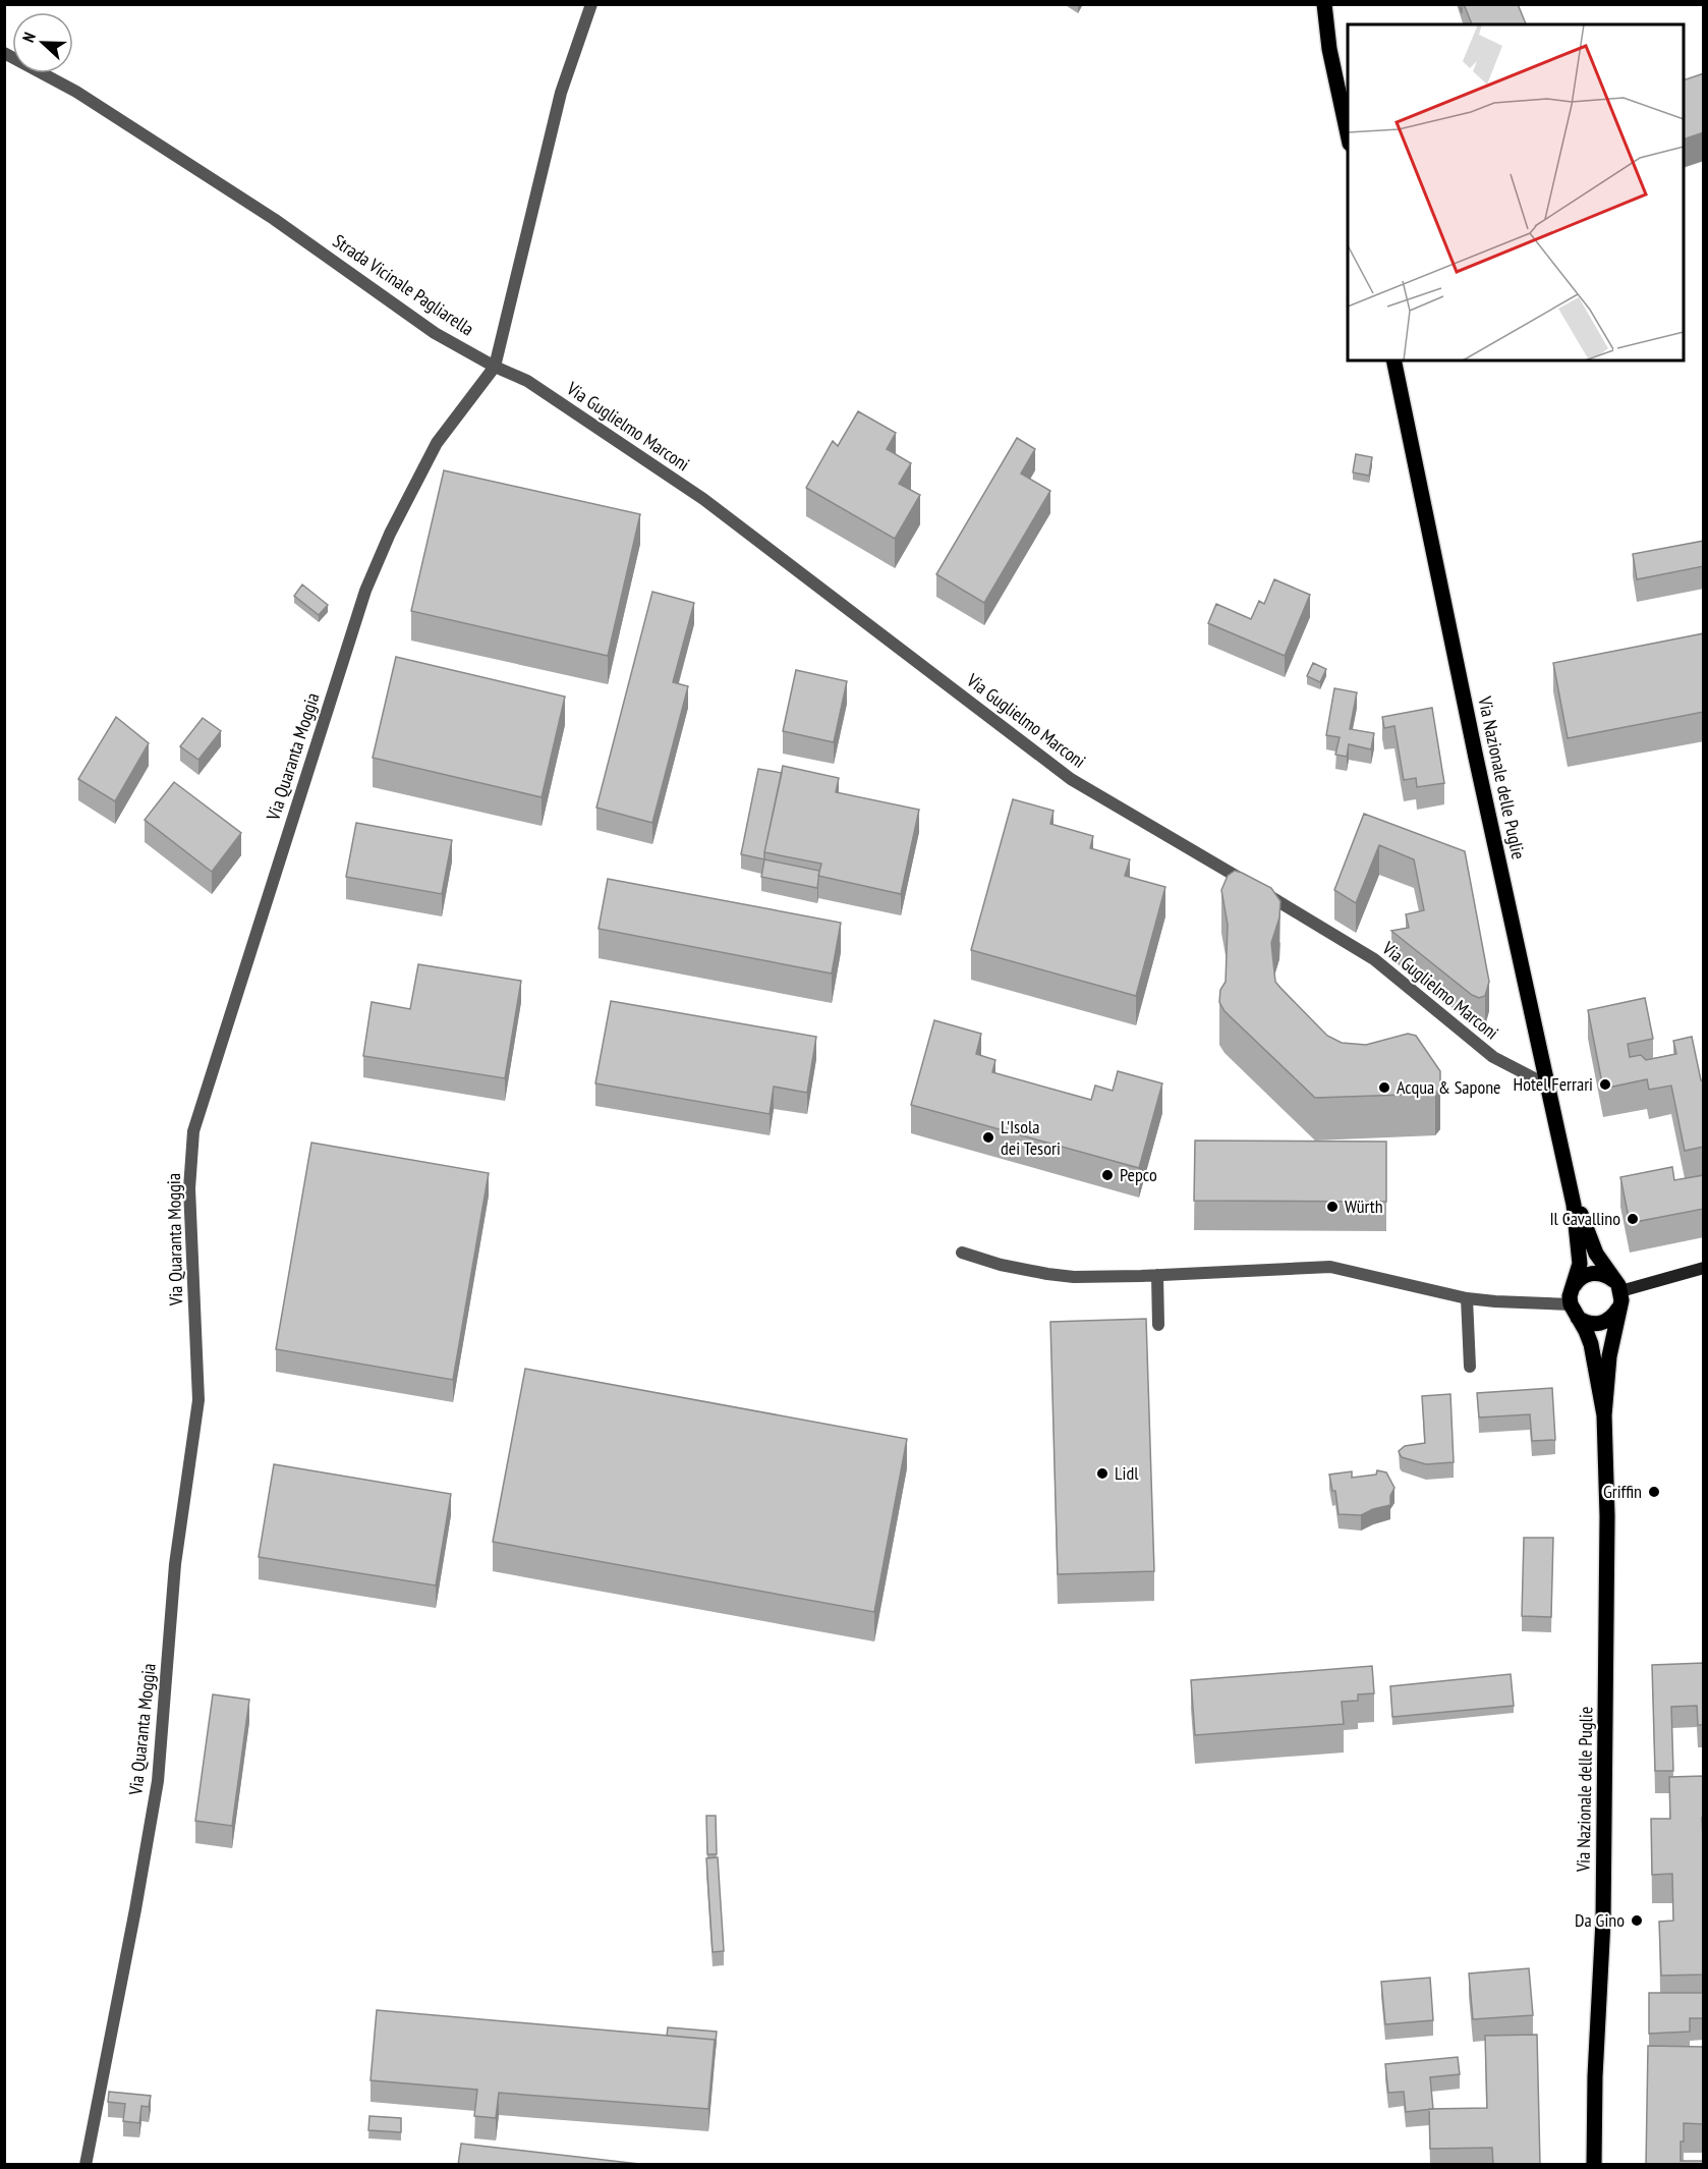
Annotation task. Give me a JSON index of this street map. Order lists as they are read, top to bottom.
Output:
{
  "streets": {
    "main road": ["Via Nazionale delle Puglie"],
    "street": ["Strada Vicinale Pagliarella", "Via Guglielmo Marconi", "Via Quaranta Moggia"]
  },
  "crossings": [
    ["Strada Vicinale Pagliarella", "Via Guglielmo Marconi"],
    ["Strada Vicinale Pagliarella", "Via Quaranta Moggia"],
    ["Via Guglielmo Marconi", "Via Quaranta Moggia"],
    ["Via Guglielmo Marconi", "Via Nazionale delle Puglie"]
  ],
  "places": [
    "Hotel Ferrari",
    "Acqua & Sapone",
    "L'Isola dei Tesori",
    "Pepco",
    "Würth",
    "Il Cavallino",
    "Lidl",
    "Griffin",
    "Da Gino"
  ],
  "north": "left"
}
